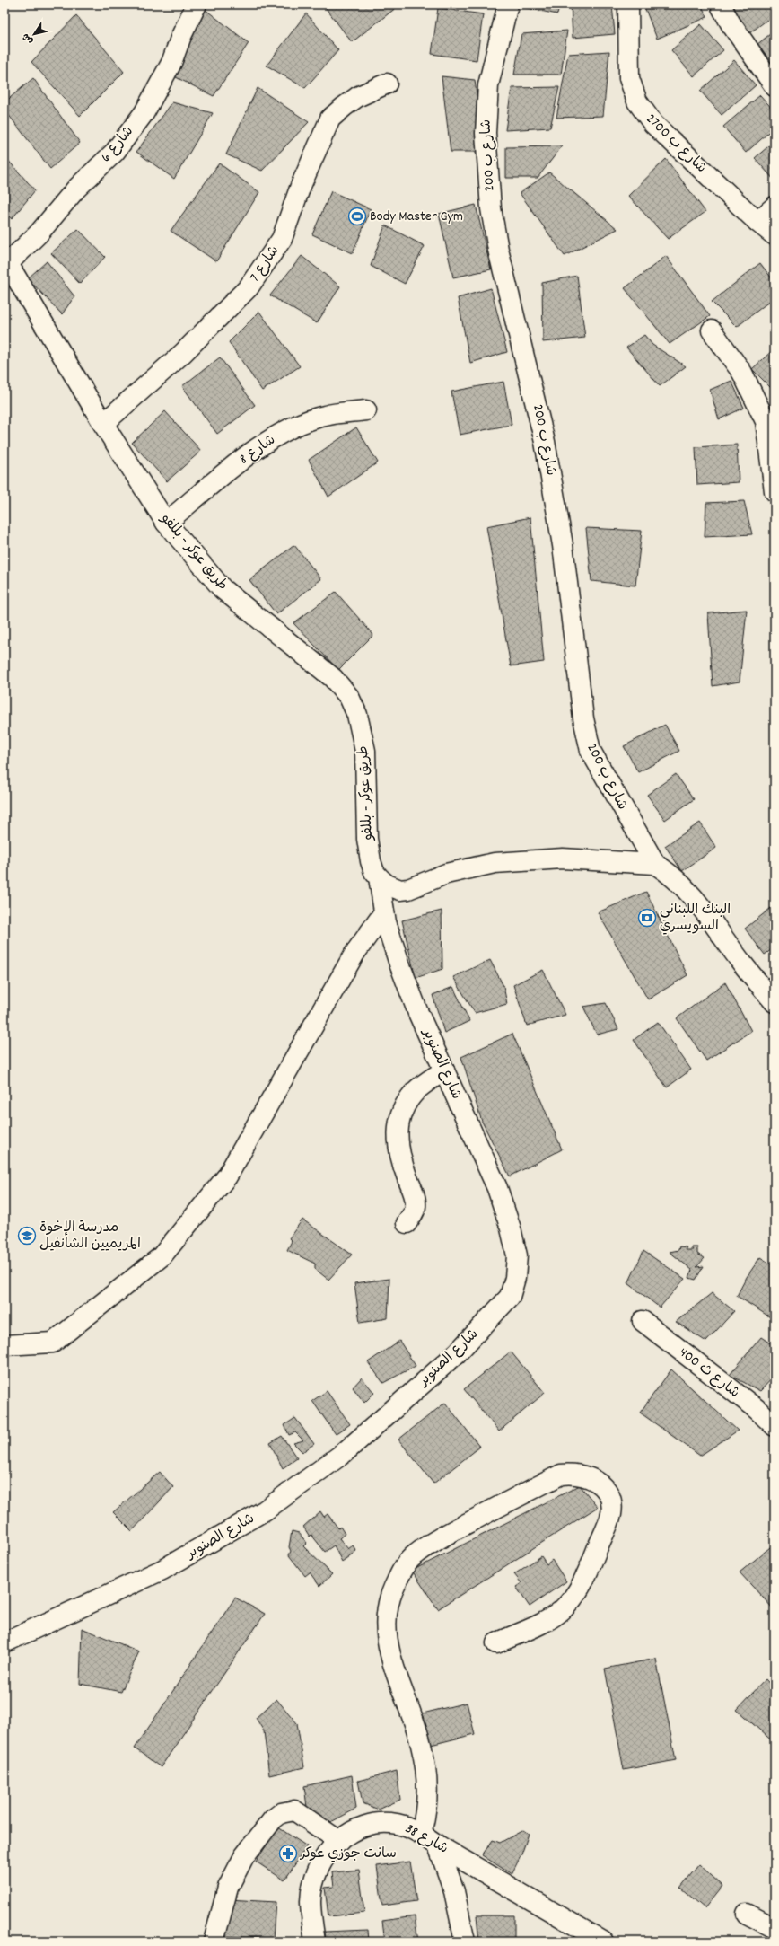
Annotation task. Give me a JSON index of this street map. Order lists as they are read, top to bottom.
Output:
{
  "streets": {
    "street": [
      "شارع ب 2700",
      "شارع 6",
      "شارع ب 200",
      "شارع 7",
      "شارع 8",
      "طريق عوكر - بللفو",
      "شارع الصنوبر",
      "شارع ث 400",
      "شارع 38"
    ]
  },
  "crossings": [
    ["شارع 6", "طريق عوكر - بللفو"],
    ["شارع ب 200", "طريق عوكر - بللفو"],
    ["شارع 7", "طريق عوكر - بللفو"],
    ["شارع 8", "طريق عوكر - بللفو"],
    ["طريق عوكر - بللفو", "شارع الصنوبر"]
  ],
  "places": {
    "sports": ["Body Master Gym"],
    "bank": ["البنك اللبناني السويسري"],
    "school or university": ["مدرسة الإخوة المريميين الشانفيل"],
    "pharmacy": ["سانت جوزي عوكر"]
  },
  "north": "bottom left"
}
